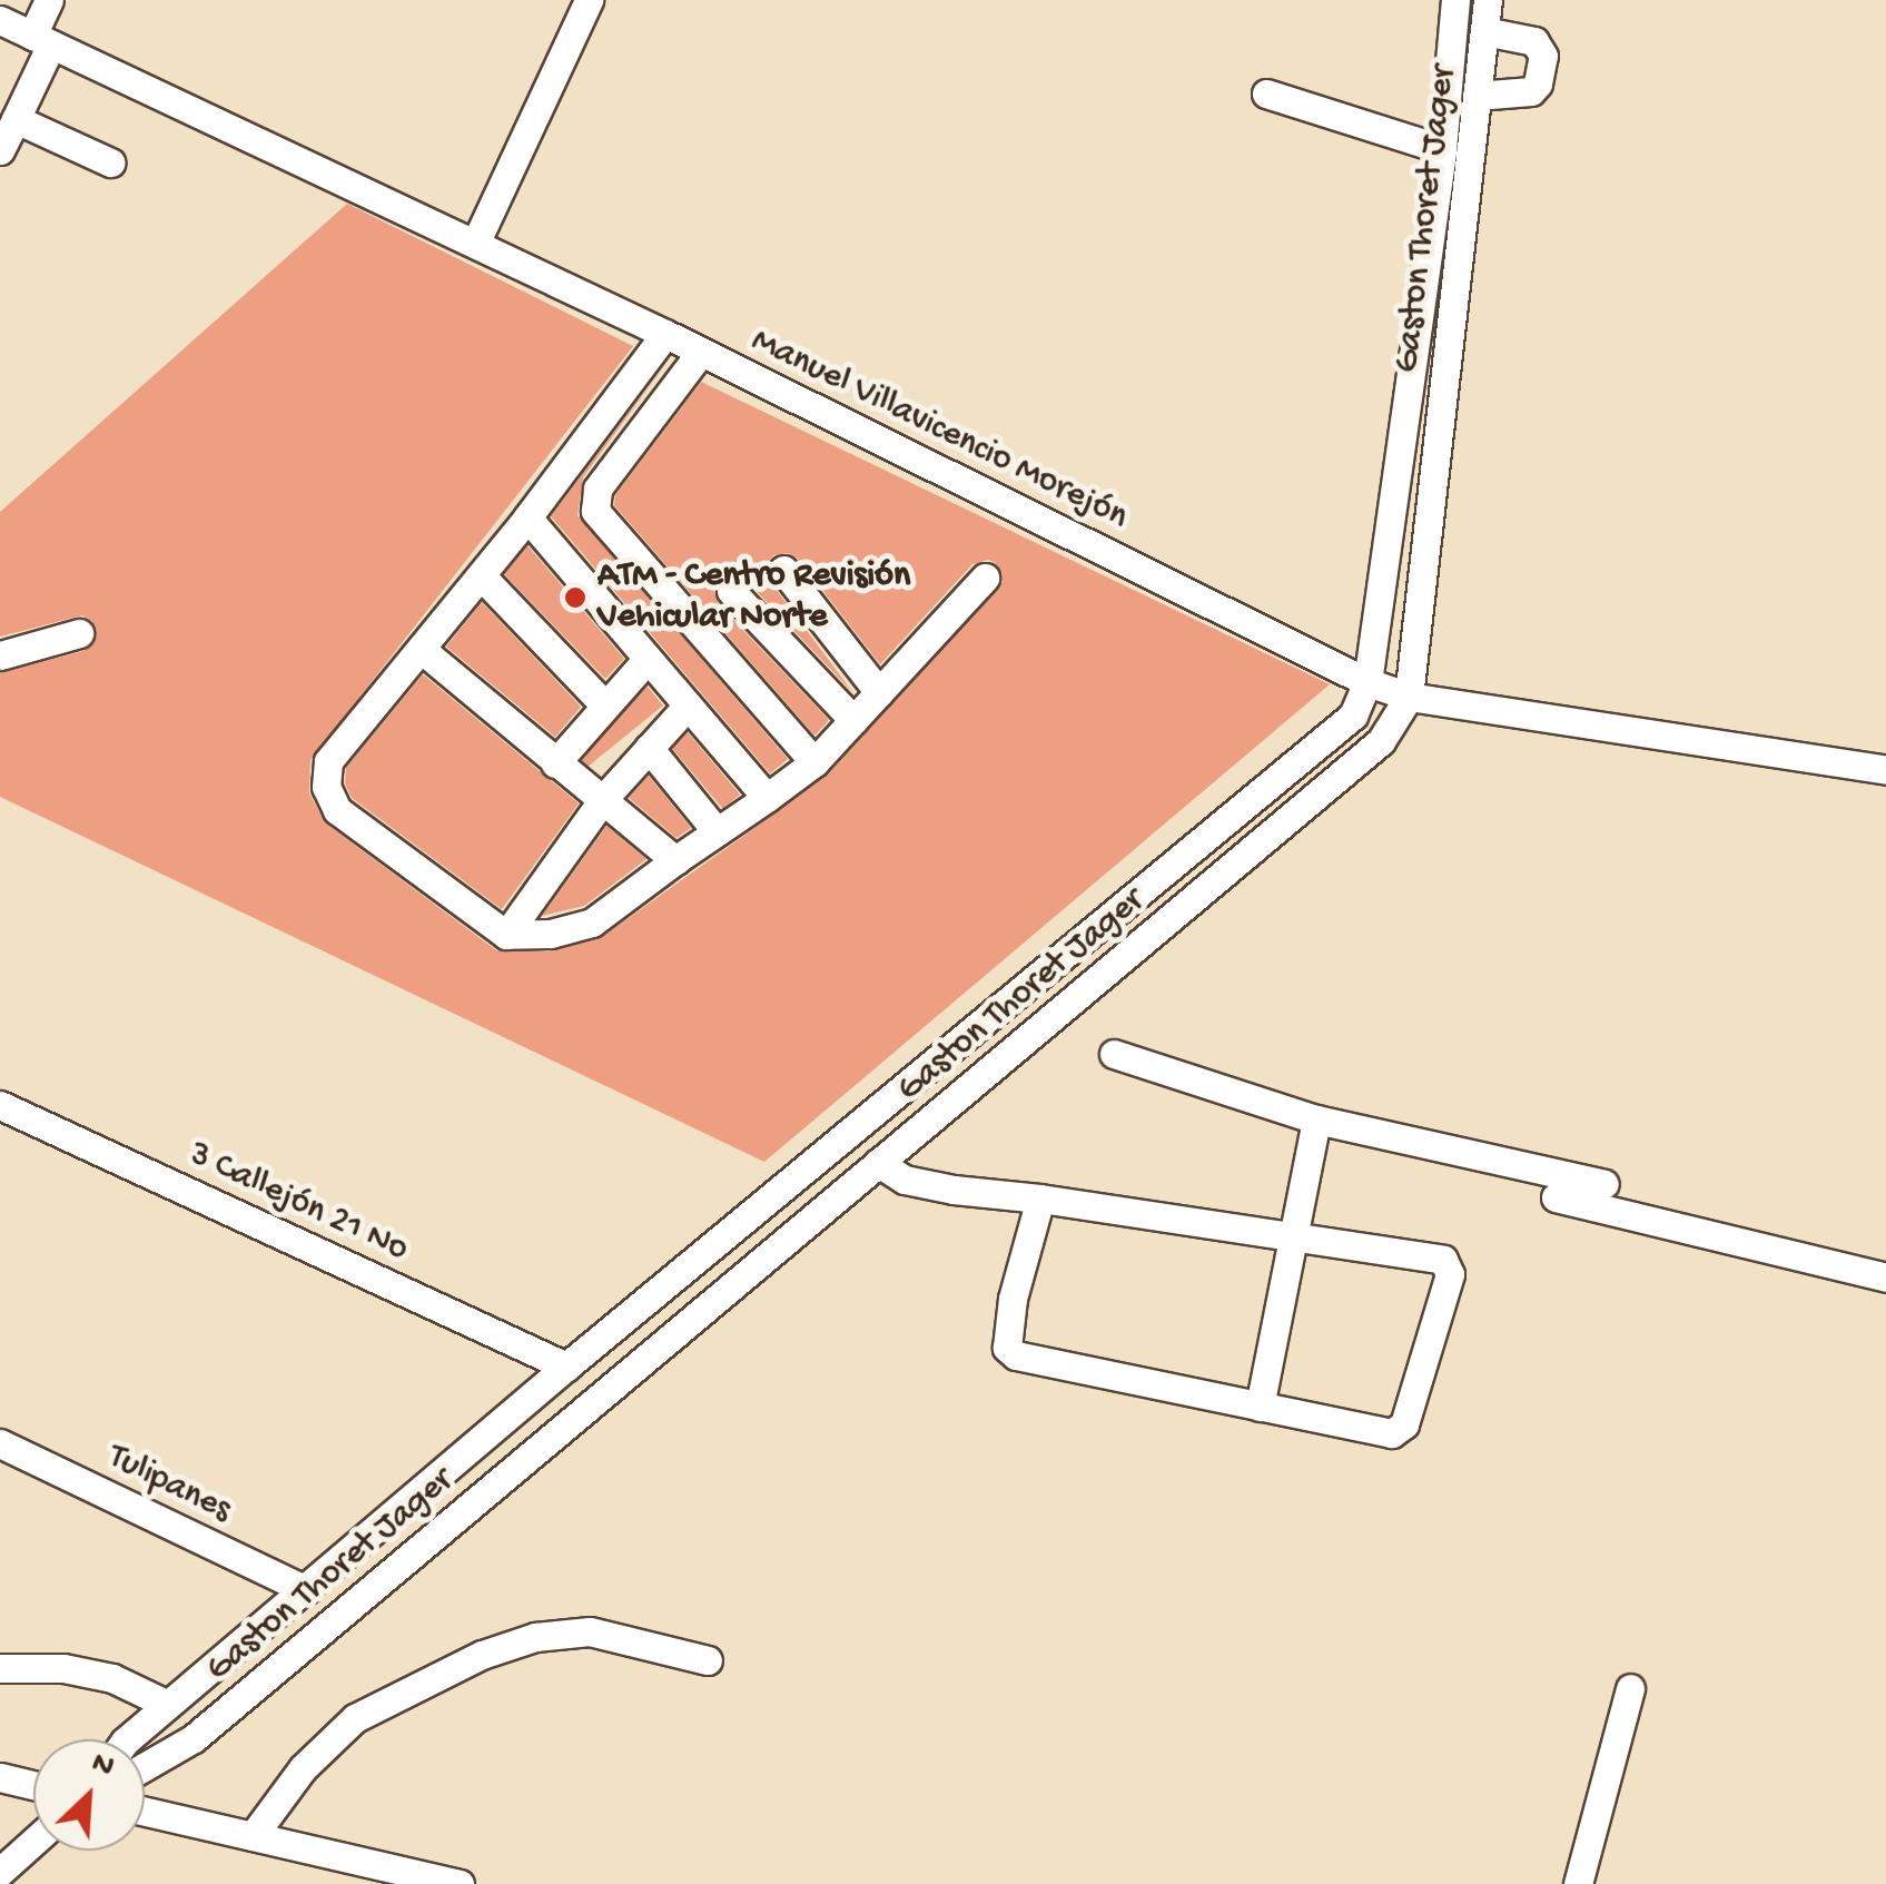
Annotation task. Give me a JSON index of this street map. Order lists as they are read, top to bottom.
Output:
{
  "streets": {
    "street": [
      "Gaston Thoret Jager",
      "Manuel Villavicencio Morejón",
      "3 Callejón 21 No",
      "Tulipanes"
    ]
  },
  "crossings": [
    ["Gaston Thoret Jager", "Manuel Villavicencio Morejón"],
    ["Gaston Thoret Jager", "3 Callejón 21 No"],
    ["Gaston Thoret Jager", "Tulipanes"]
  ],
  "places": ["ATM - Centro Revisión Vehicular Norte"],
  "north": "top right"
}
